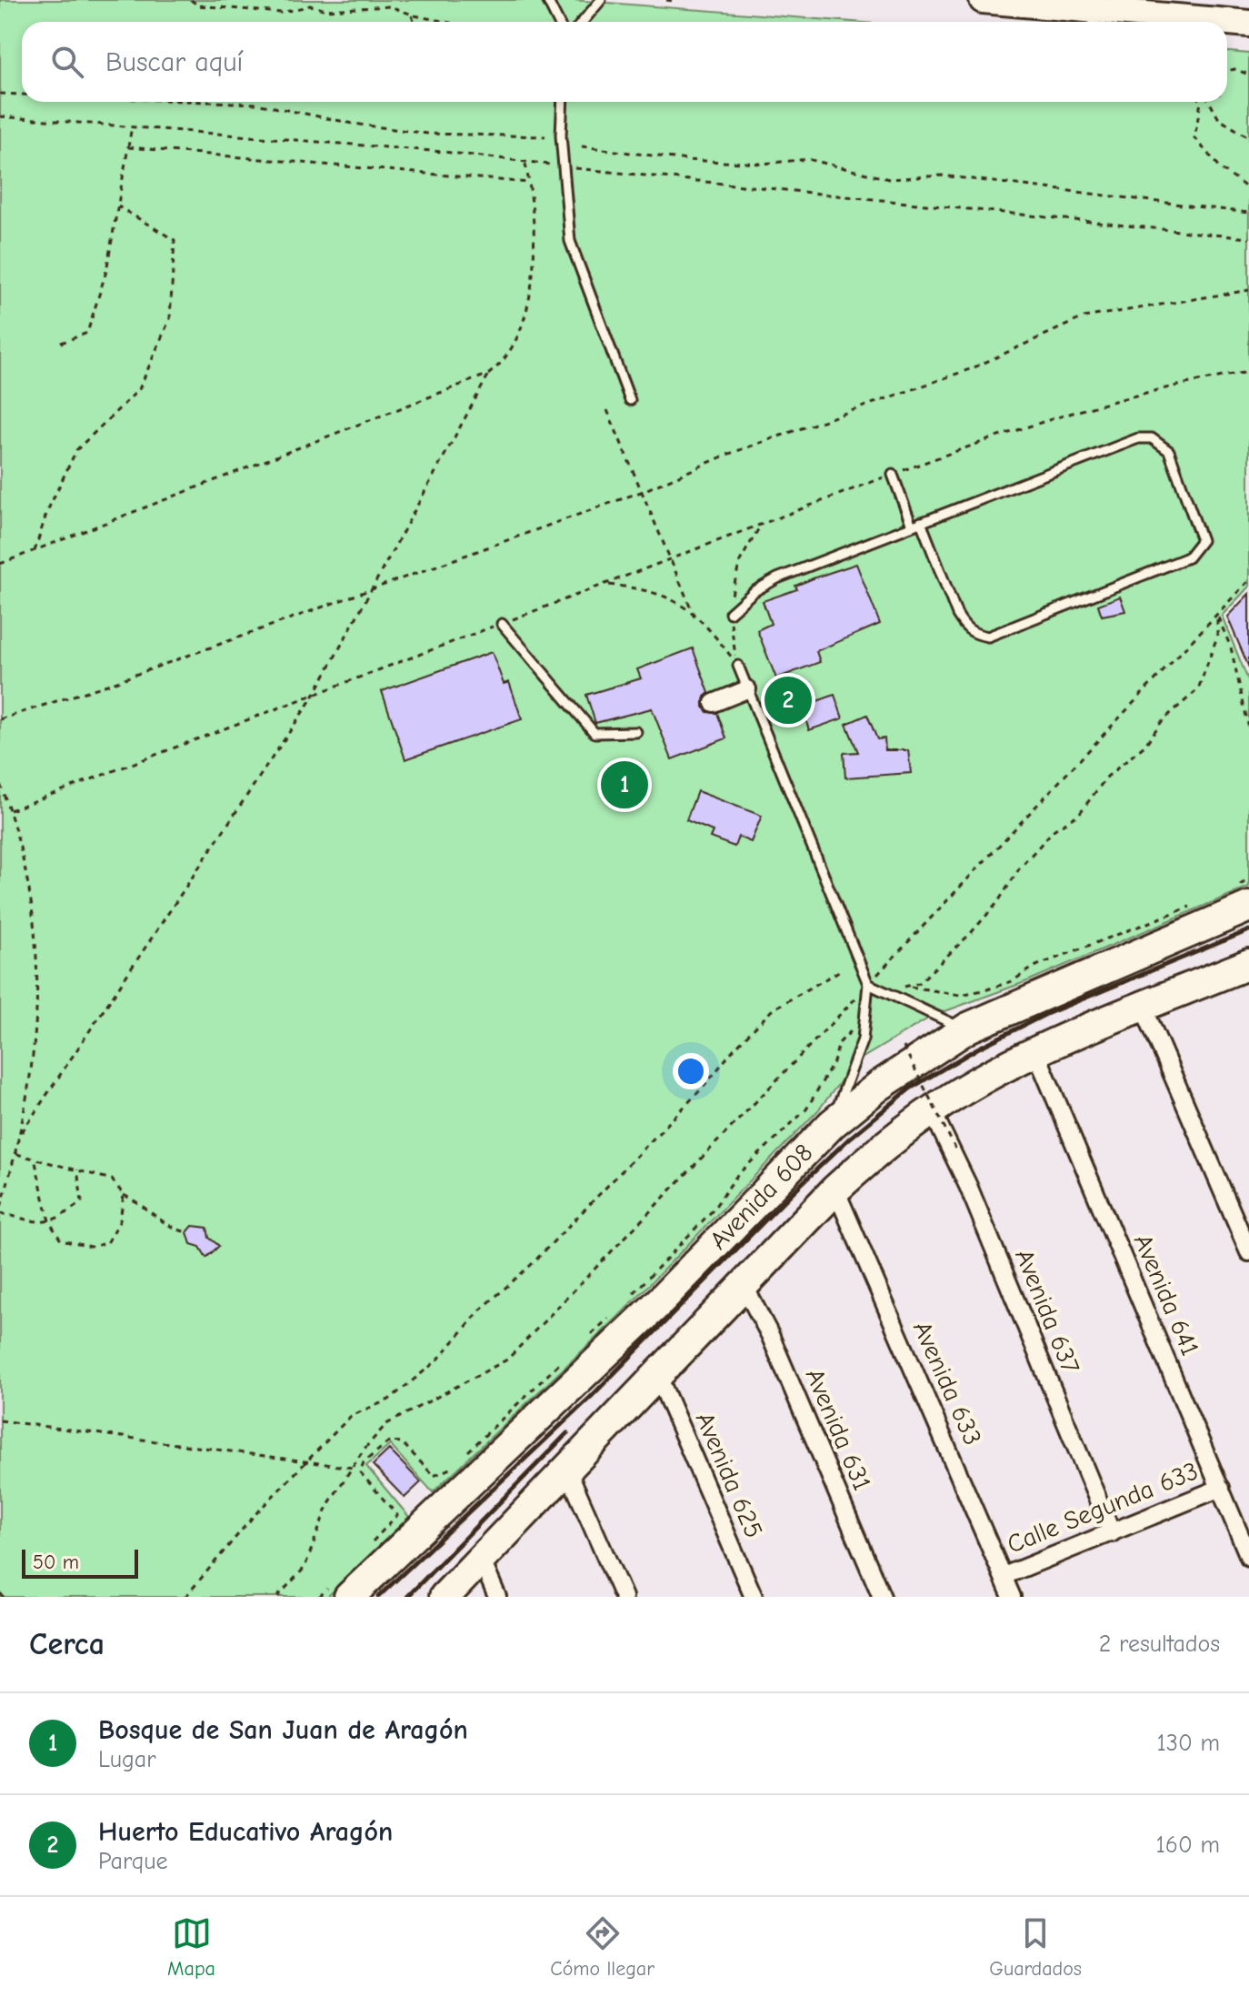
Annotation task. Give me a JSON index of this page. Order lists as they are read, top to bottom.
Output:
{
  "streets": {
    "highway": ["Avenida 608"],
    "street": [
      "Avenida 641",
      "Avenida 637",
      "Avenida 633",
      "Avenida 631",
      "Avenida 625",
      "Calle Segunda 633"
    ]
  },
  "crossings": [
    ["Avenida 608", "Avenida 641"],
    ["Avenida 608", "Avenida 637"],
    ["Avenida 608", "Avenida 633"],
    ["Avenida 608", "Avenida 631"],
    ["Avenida 608", "Avenida 625"],
    ["Avenida 641", "Calle Segunda 633"],
    ["Avenida 637", "Calle Segunda 633"],
    ["Avenida 633", "Calle Segunda 633"]
  ],
  "scale_bar": "50 m",
  "page": {
    "search": "Buscar aquí",
    "pins": ["2", "1"],
    "scale": "50 m",
    "heading": ["Cerca", "2 resultados"],
    "list": [
      {
        "mark": "1",
        "name": "Bosque de San Juan de Aragón",
        "note": "Lugar",
        "value": "130 m"
      },
      {
        "mark": "2",
        "name": "Huerto Educativo Aragón",
        "note": "Parque",
        "value": "160 m"
      }
    ],
    "nav": ["Mapa", "Cómo llegar", "Guardados"]
  }
}
